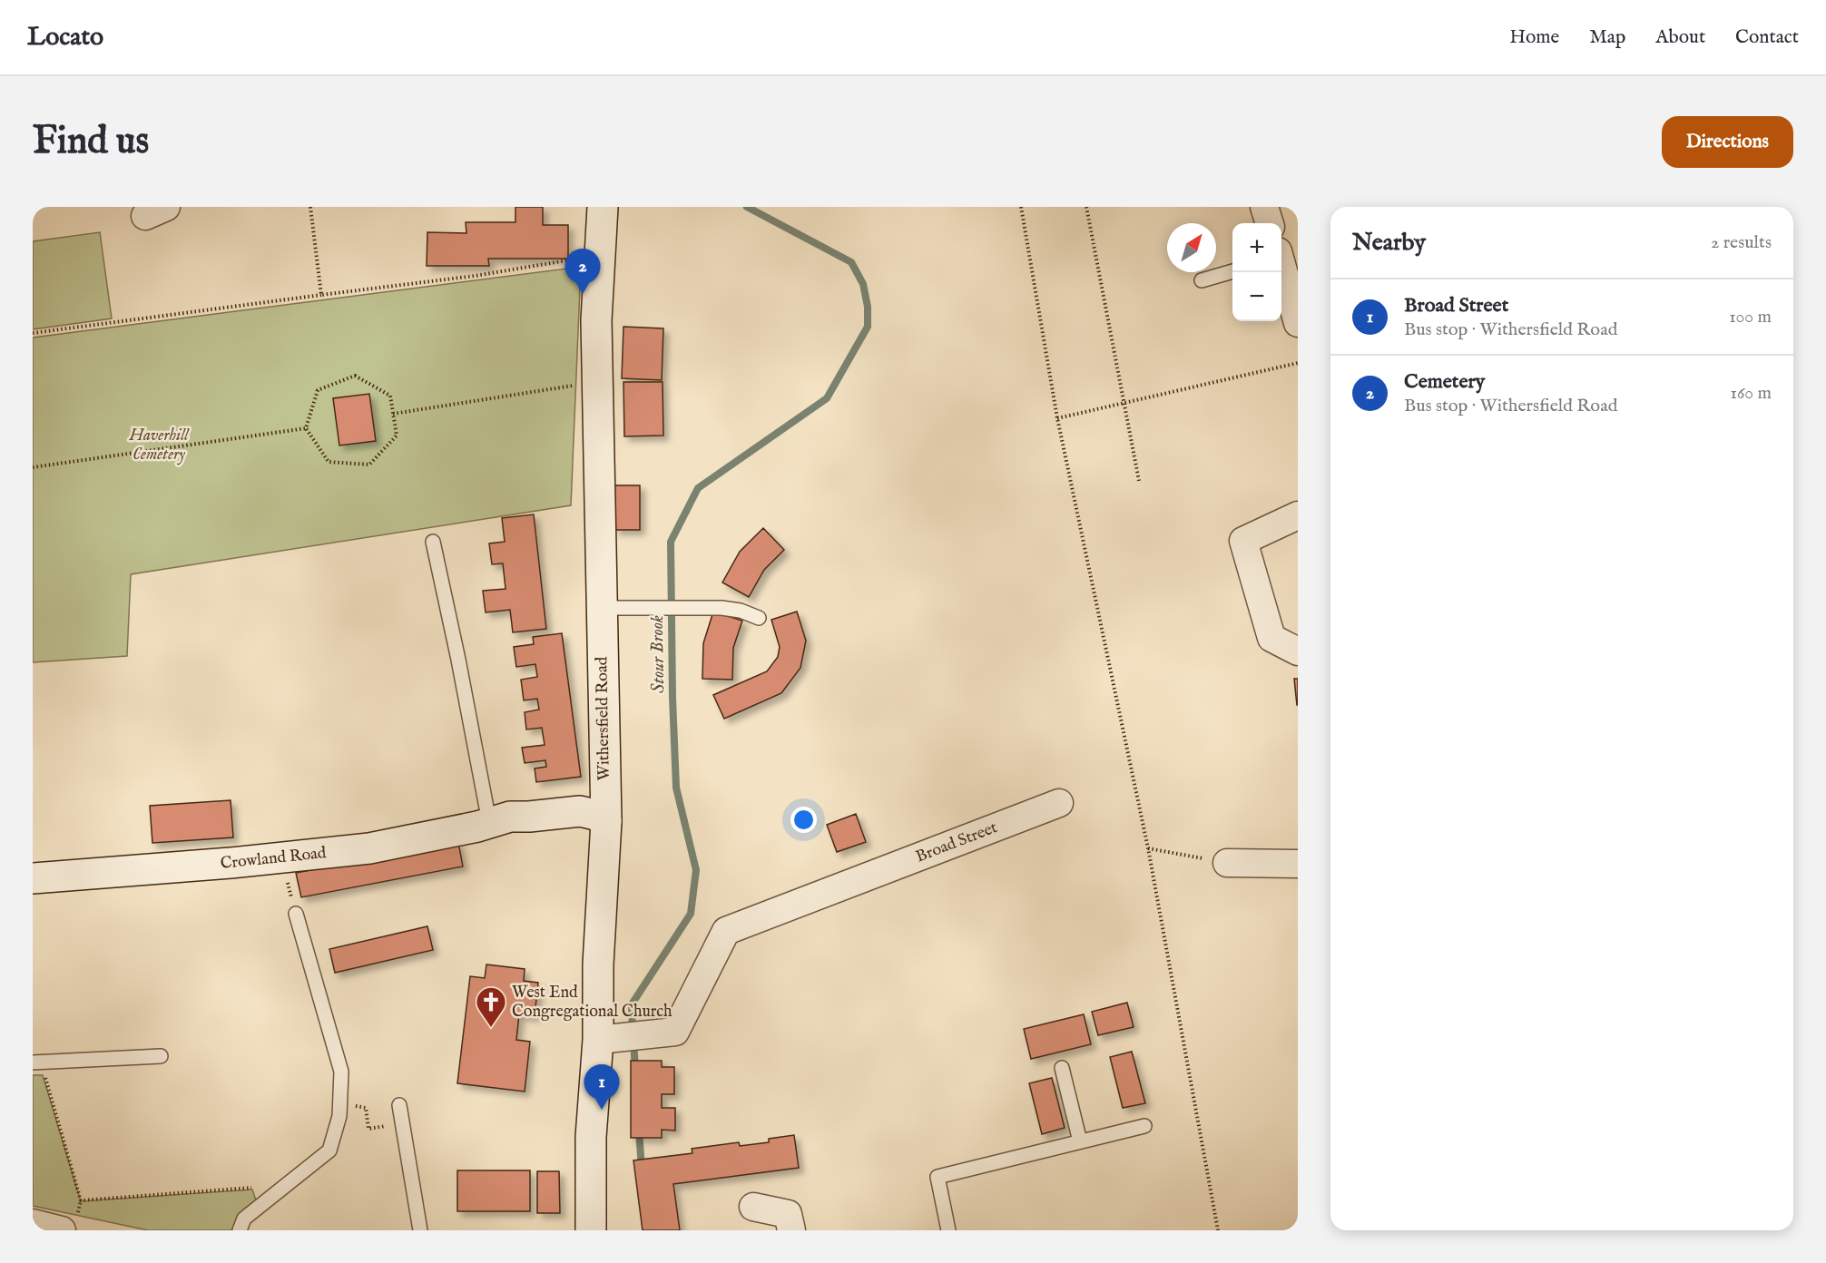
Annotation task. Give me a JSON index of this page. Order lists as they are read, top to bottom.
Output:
{
  "streets": {
    "street": ["Withersfield Road", "Broad Street", "Crowland Road"]
  },
  "crossings": [
    ["Withersfield Road", "Broad Street"],
    ["Withersfield Road", "Crowland Road"]
  ],
  "water": ["Stour Brook"],
  "parks": ["Haverhill Cemetery"],
  "places": {
    "church": ["West End Congregational Church"]
  },
  "north": "top right",
  "page": {
    "header": "Locato",
    "nav": [
      "Home",
      "Map",
      "About",
      "Contact"
    ],
    "buttons": "Directions",
    "title": "Find us",
    "heading": ["Nearby", "2 results"],
    "map_buttons": ["+", "−"],
    "pins": ["2", "1"],
    "list": [
      {
        "mark": "1",
        "name": "Broad Street",
        "note": "Bus stop · Withersfield Road",
        "value": "100 m"
      },
      {
        "mark": "2",
        "name": "Cemetery",
        "note": "Bus stop · Withersfield Road",
        "value": "160 m"
      }
    ]
  }
}
